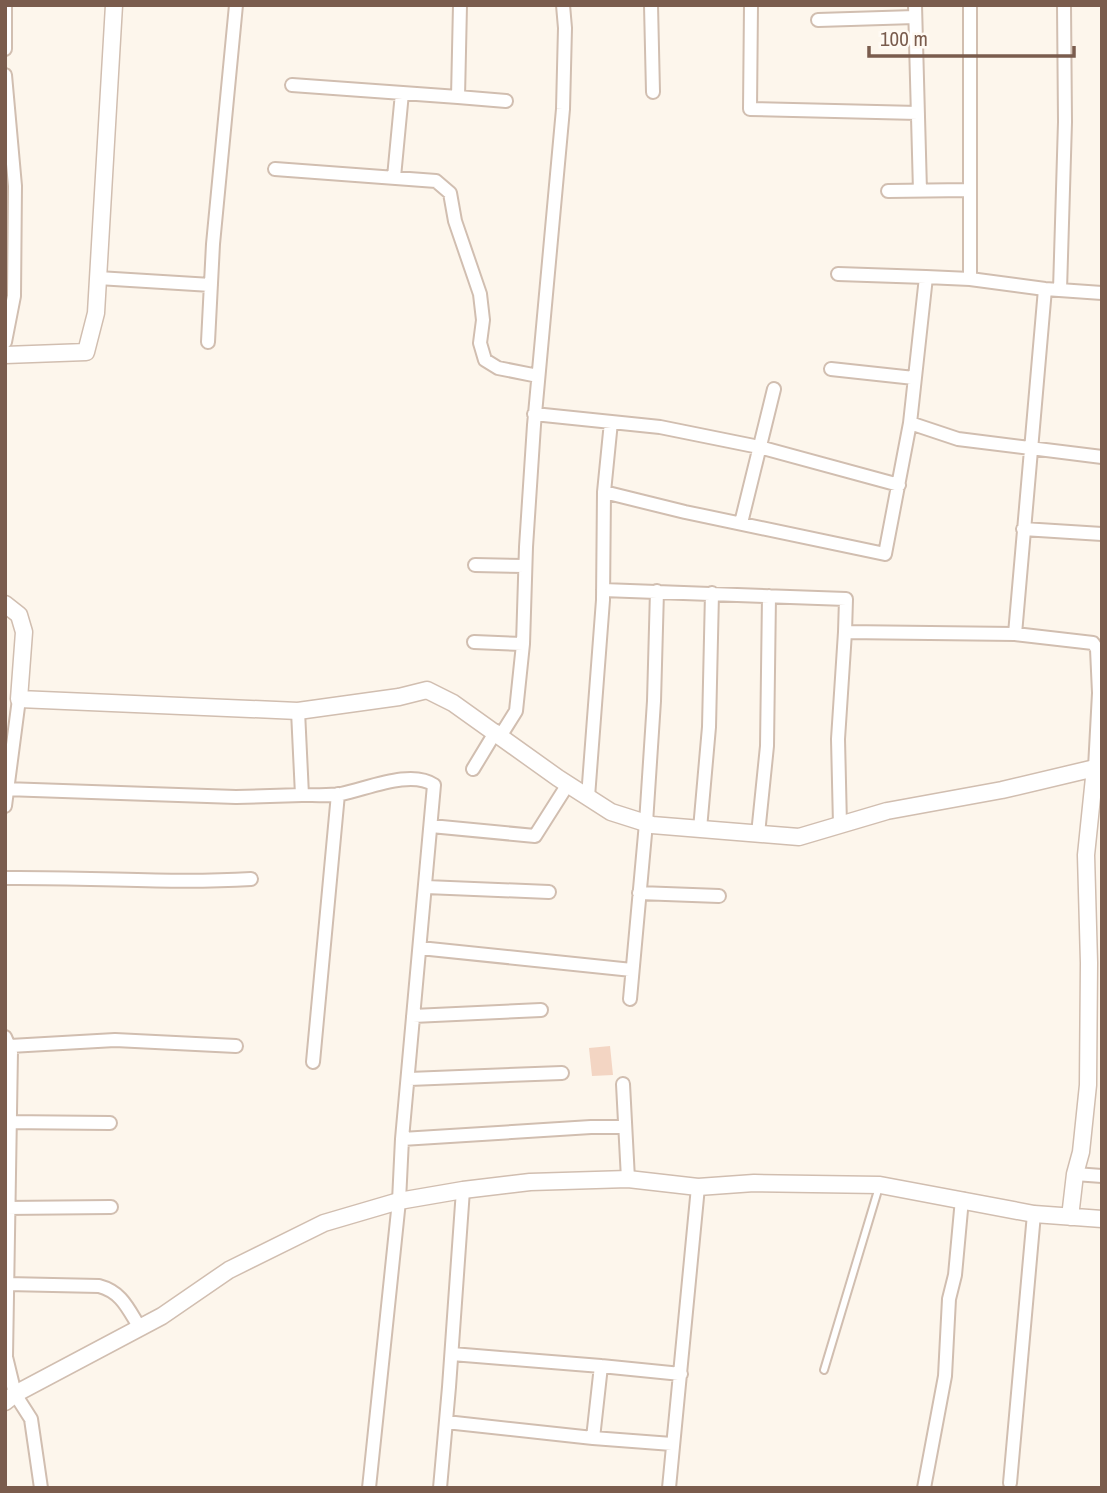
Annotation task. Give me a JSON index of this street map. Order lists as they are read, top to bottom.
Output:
{
  "scale_bar": "100 m"
}
